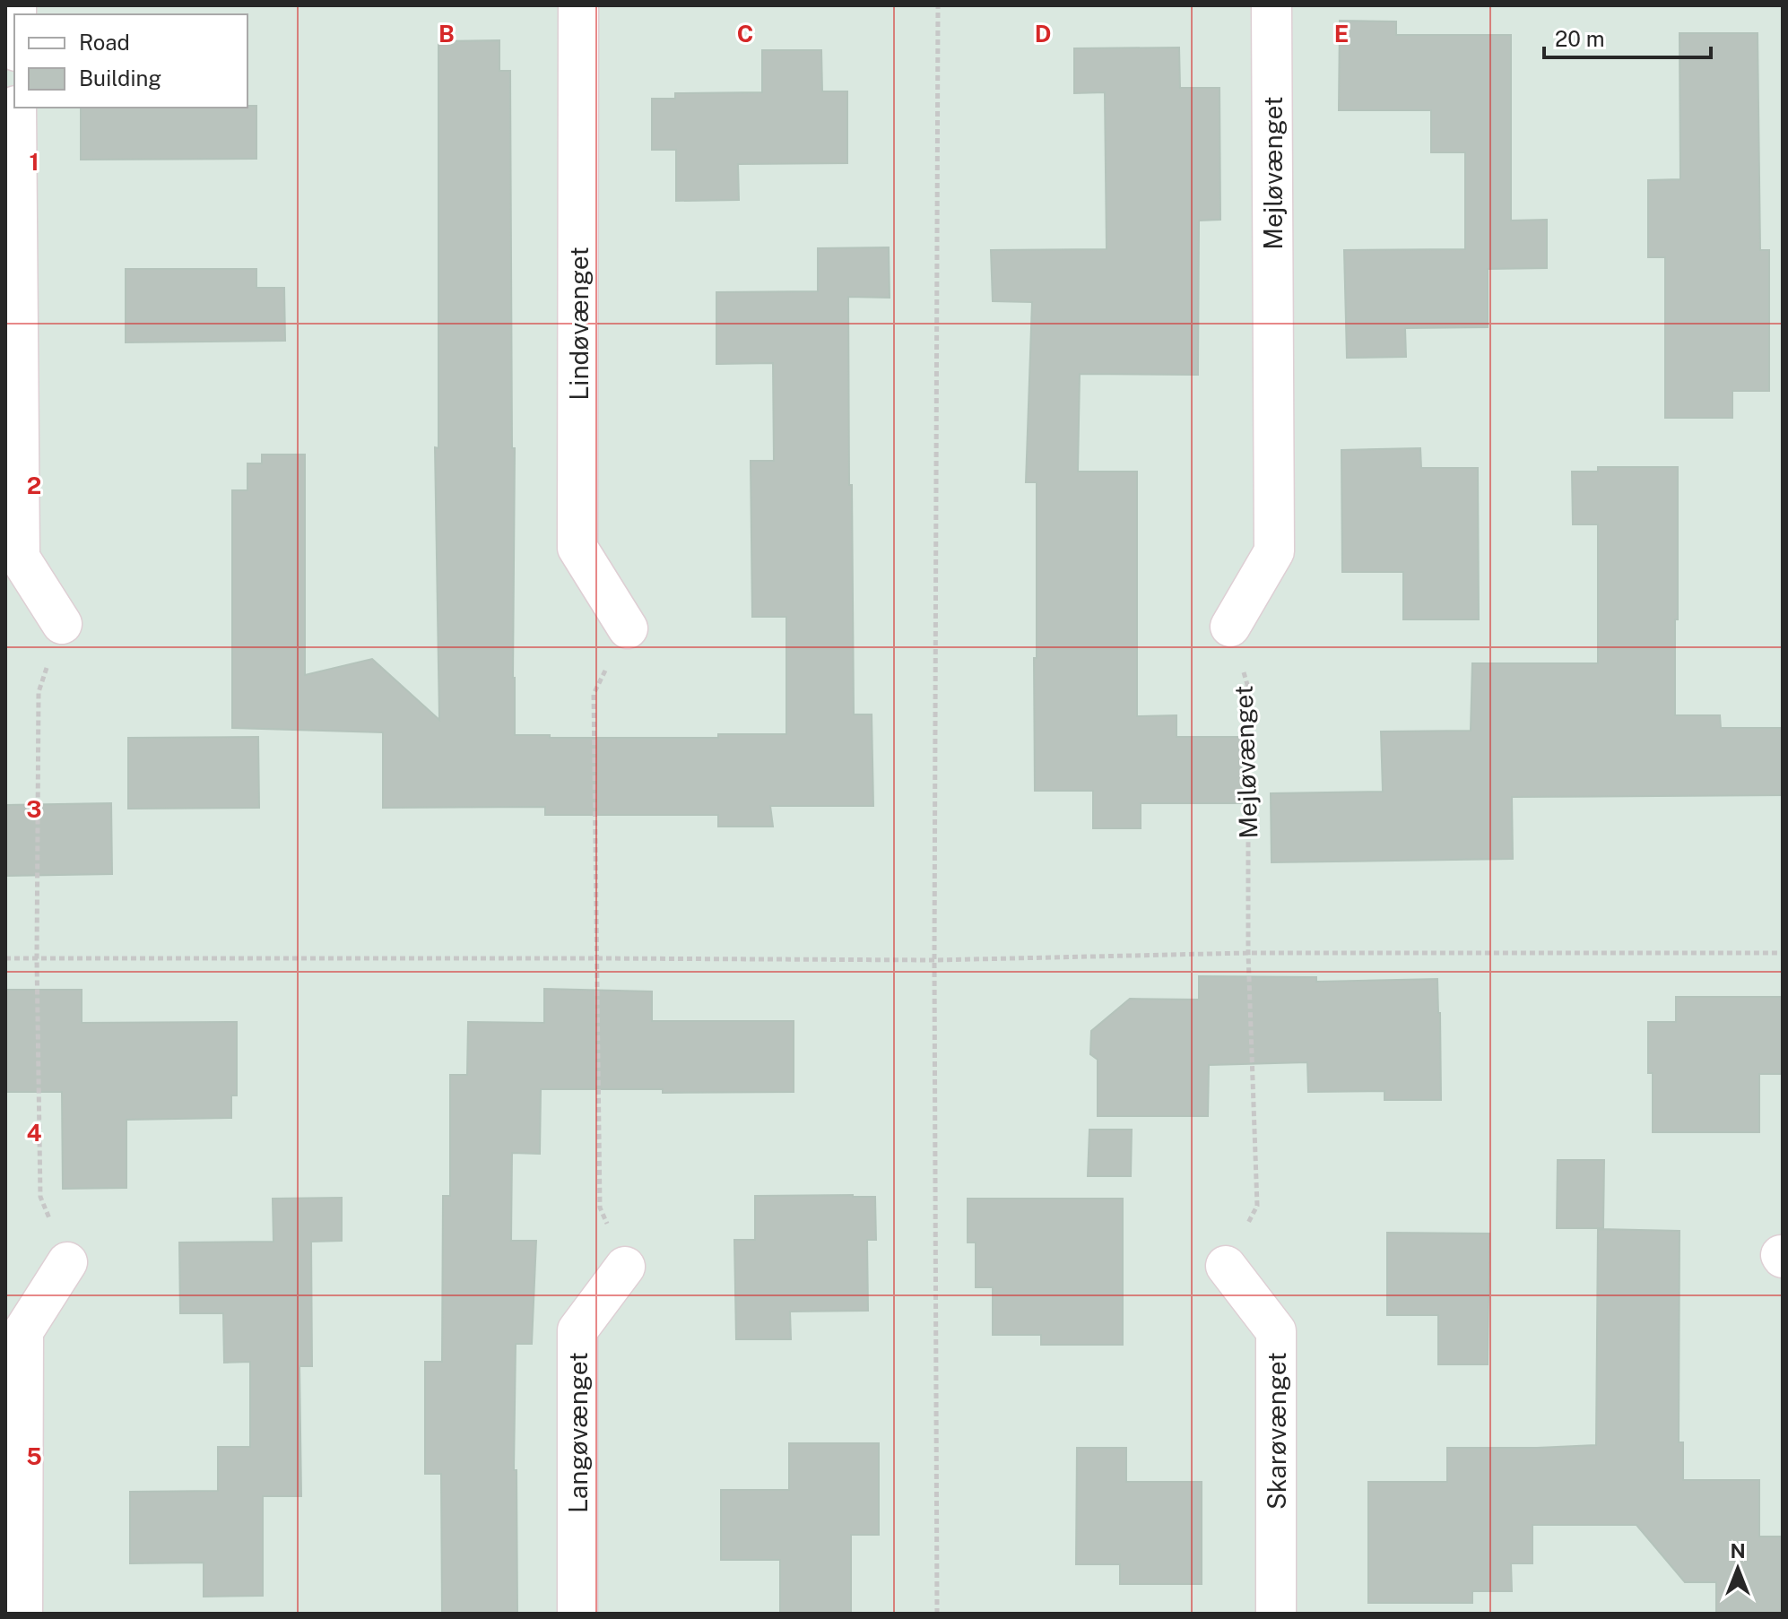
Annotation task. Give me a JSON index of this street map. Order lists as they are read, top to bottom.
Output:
{
  "streets": {
    "street": [
      "Mejløvænget",
      "Lindøvænget",
      "Skarøvænget",
      "Langøvænget"
    ]
  },
  "crossings": [
    ["Mejløvænget", "Skarøvænget"]
  ],
  "legend": ["Road", "Building"],
  "scale_bar": "20 m",
  "north": "top",
  "grid": {
    "columns": [
      "B",
      "C",
      "D",
      "E"
    ],
    "rows": [
      "1",
      "2",
      "3",
      "4",
      "5"
    ]
  }
}
